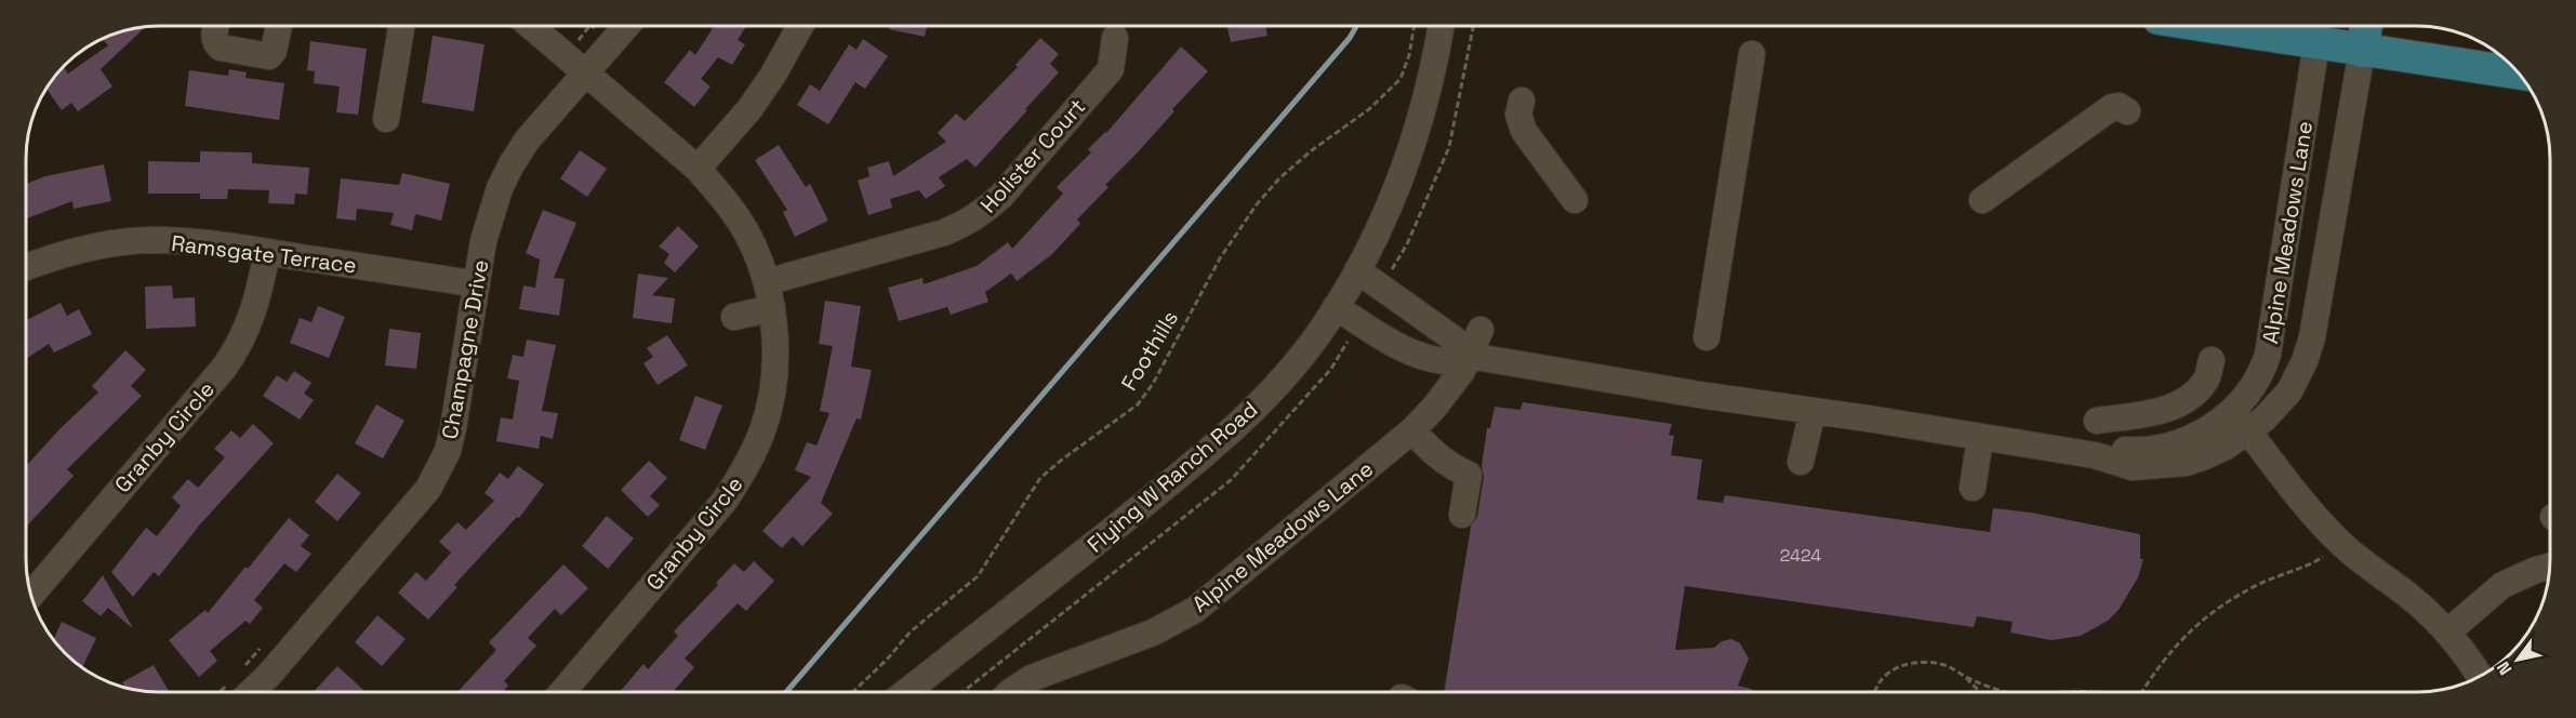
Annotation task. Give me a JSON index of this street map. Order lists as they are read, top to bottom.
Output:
{
  "streets": {
    "street": [
      "Holister Court",
      "Alpine Meadows Lane",
      "Ramsgate Terrace",
      "Champagne Drive",
      "Granby Circle",
      "Flying W Ranch Road"
    ],
    "path": ["Foothills"]
  },
  "crossings": [
    ["Holister Court", "Granby Circle"],
    ["Ramsgate Terrace", "Champagne Drive"],
    ["Ramsgate Terrace", "Granby Circle"],
    ["Champagne Drive", "Granby Circle"]
  ],
  "house_numbers": ["2424"],
  "north": "bottom left"
}
